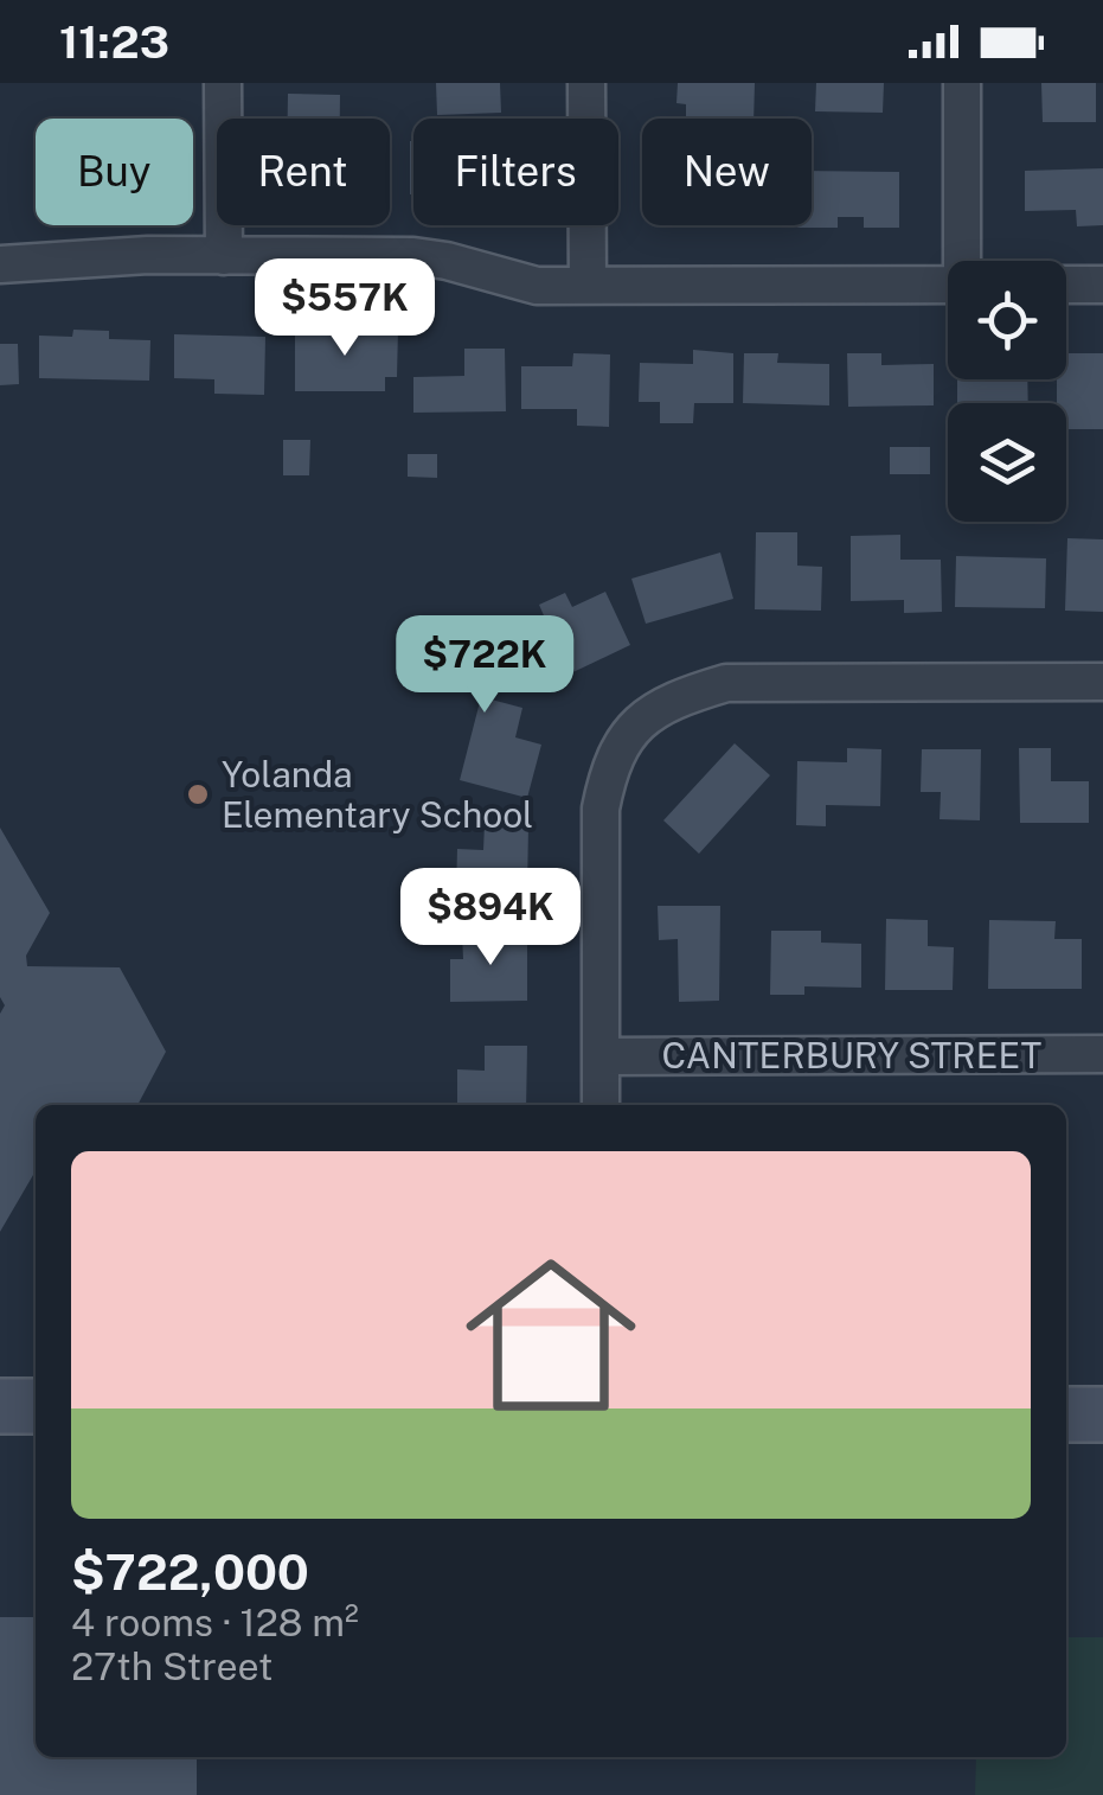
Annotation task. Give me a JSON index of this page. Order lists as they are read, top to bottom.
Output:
{
  "streets": {
    "street": ["CANTERBURY STREET"]
  },
  "places": ["Yolanda Elementary School"],
  "page": {
    "status": "11:23",
    "chip": [
      "Buy",
      "Rent",
      "Filters",
      "New"
    ],
    "price": ["$557K", "$722K", "$894K"],
    "list": [
      {
        "name": "$722,000",
        "note": "4 rooms · 128 m² · 27th Street"
      }
    ]
  }
}
